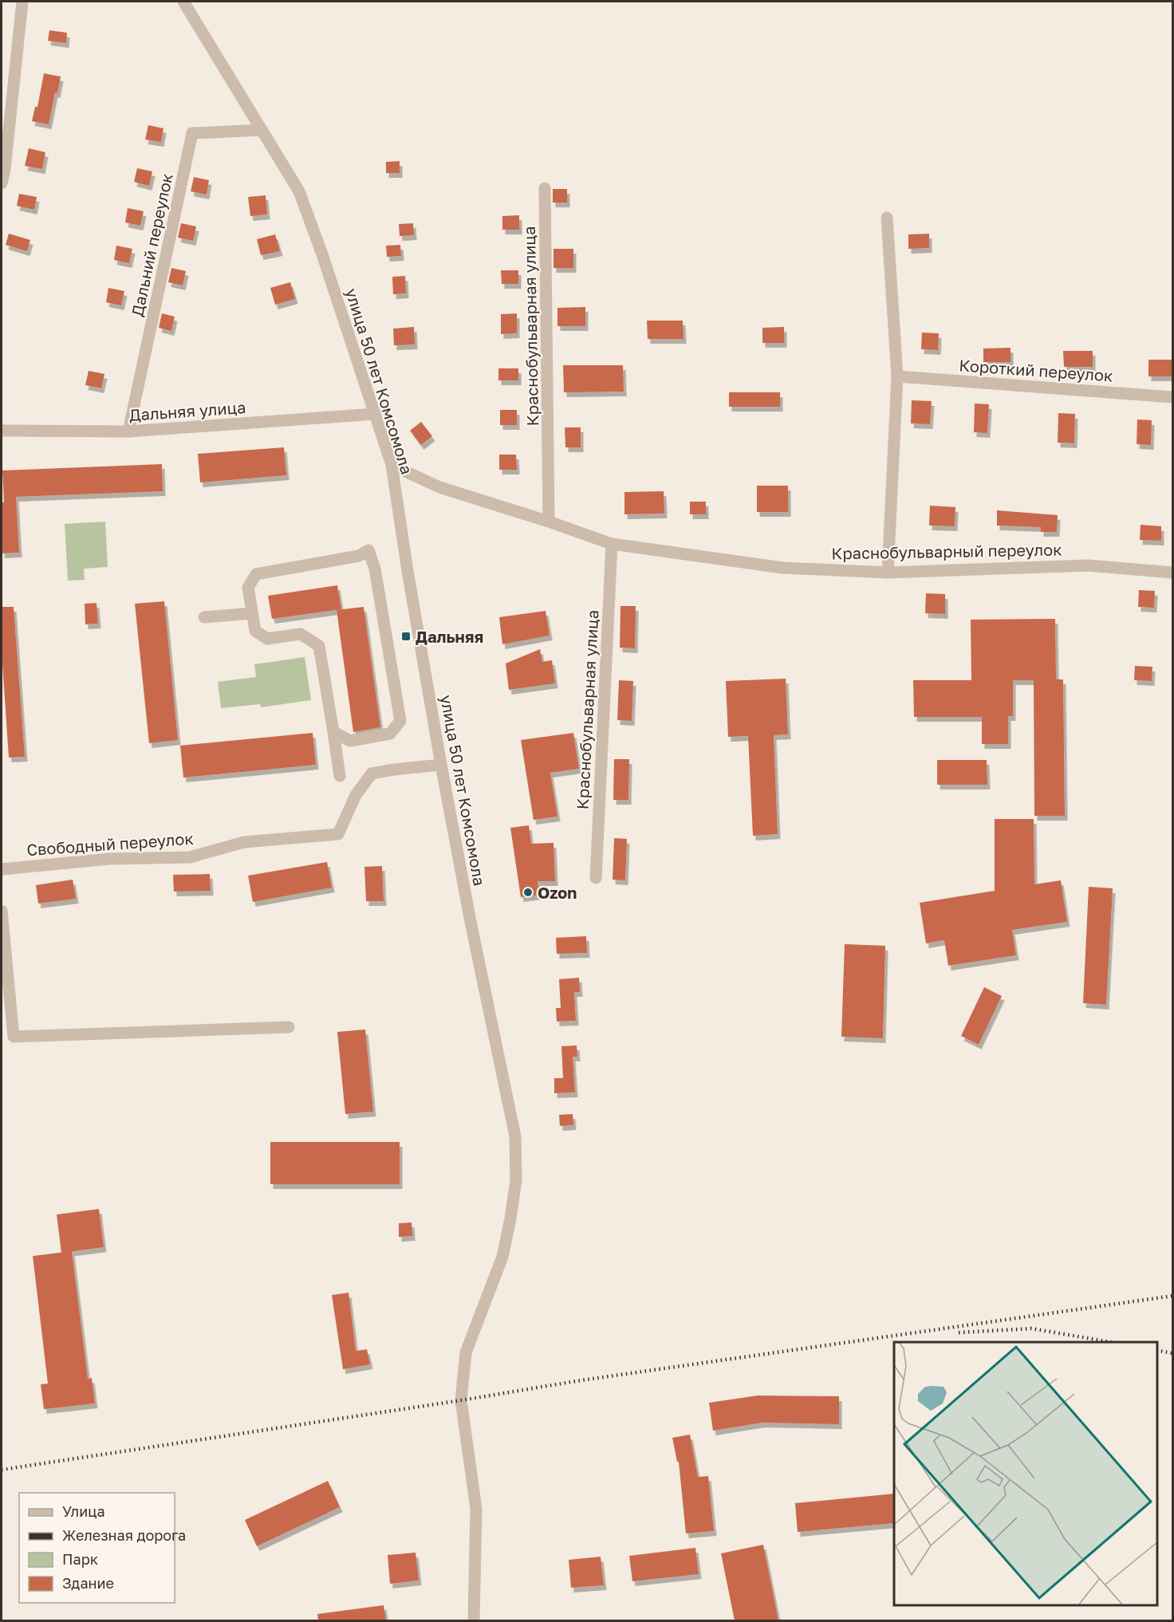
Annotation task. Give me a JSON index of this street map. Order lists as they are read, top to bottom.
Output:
{
  "streets": {
    "street": [
      "Дальний переулок",
      "Краснобульварная улица",
      "Короткий переулок",
      "улица 50 лет Комсомола",
      "Дальняя улица",
      "Краснобульварный переулок",
      "Свободный переулок"
    ]
  },
  "crossings": [
    ["Дальний переулок", "улица 50 лет Комсомола"],
    ["Дальний переулок", "Дальняя улица"],
    ["Краснобульварная улица", "Краснобульварный переулок"],
    ["улица 50 лет Комсомола", "Дальняя улица"],
    ["улица 50 лет Комсомола", "Краснобульварный переулок"],
    ["улица 50 лет Комсомола", "Свободный переулок"]
  ],
  "places": {
    "transit": ["Дальняя"],
    "other": ["Ozon"]
  },
  "legend": [
    "Улица",
    "Железная дорога",
    "Парк",
    "Здание"
  ]
}
